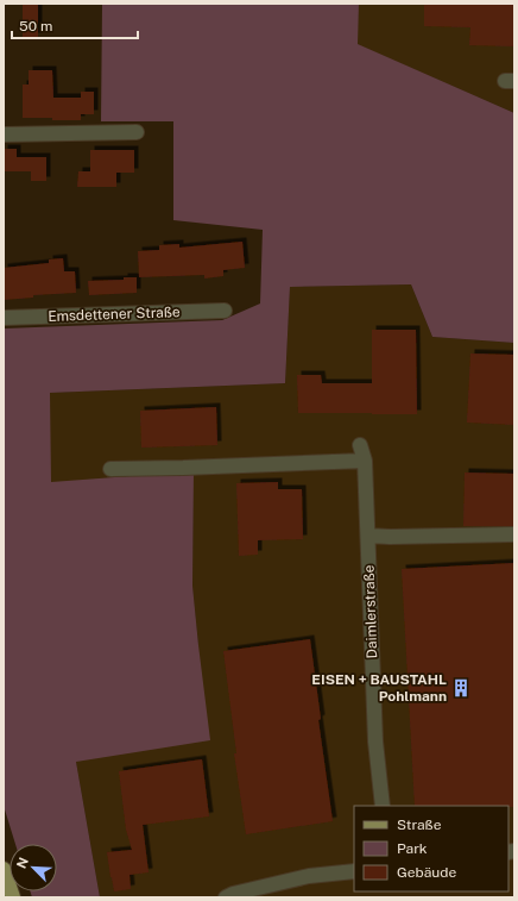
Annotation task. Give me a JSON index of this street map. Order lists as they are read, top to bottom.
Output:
{
  "streets": {
    "street": ["Emsdettener Straße", "Daimlerstraße"]
  },
  "places": {
    "building": ["EISEN + BAUSTAHL Pohlmann"]
  },
  "legend": ["Straße", "Park", "Gebäude"],
  "scale_bar": "50 m",
  "north": "top left"
}
